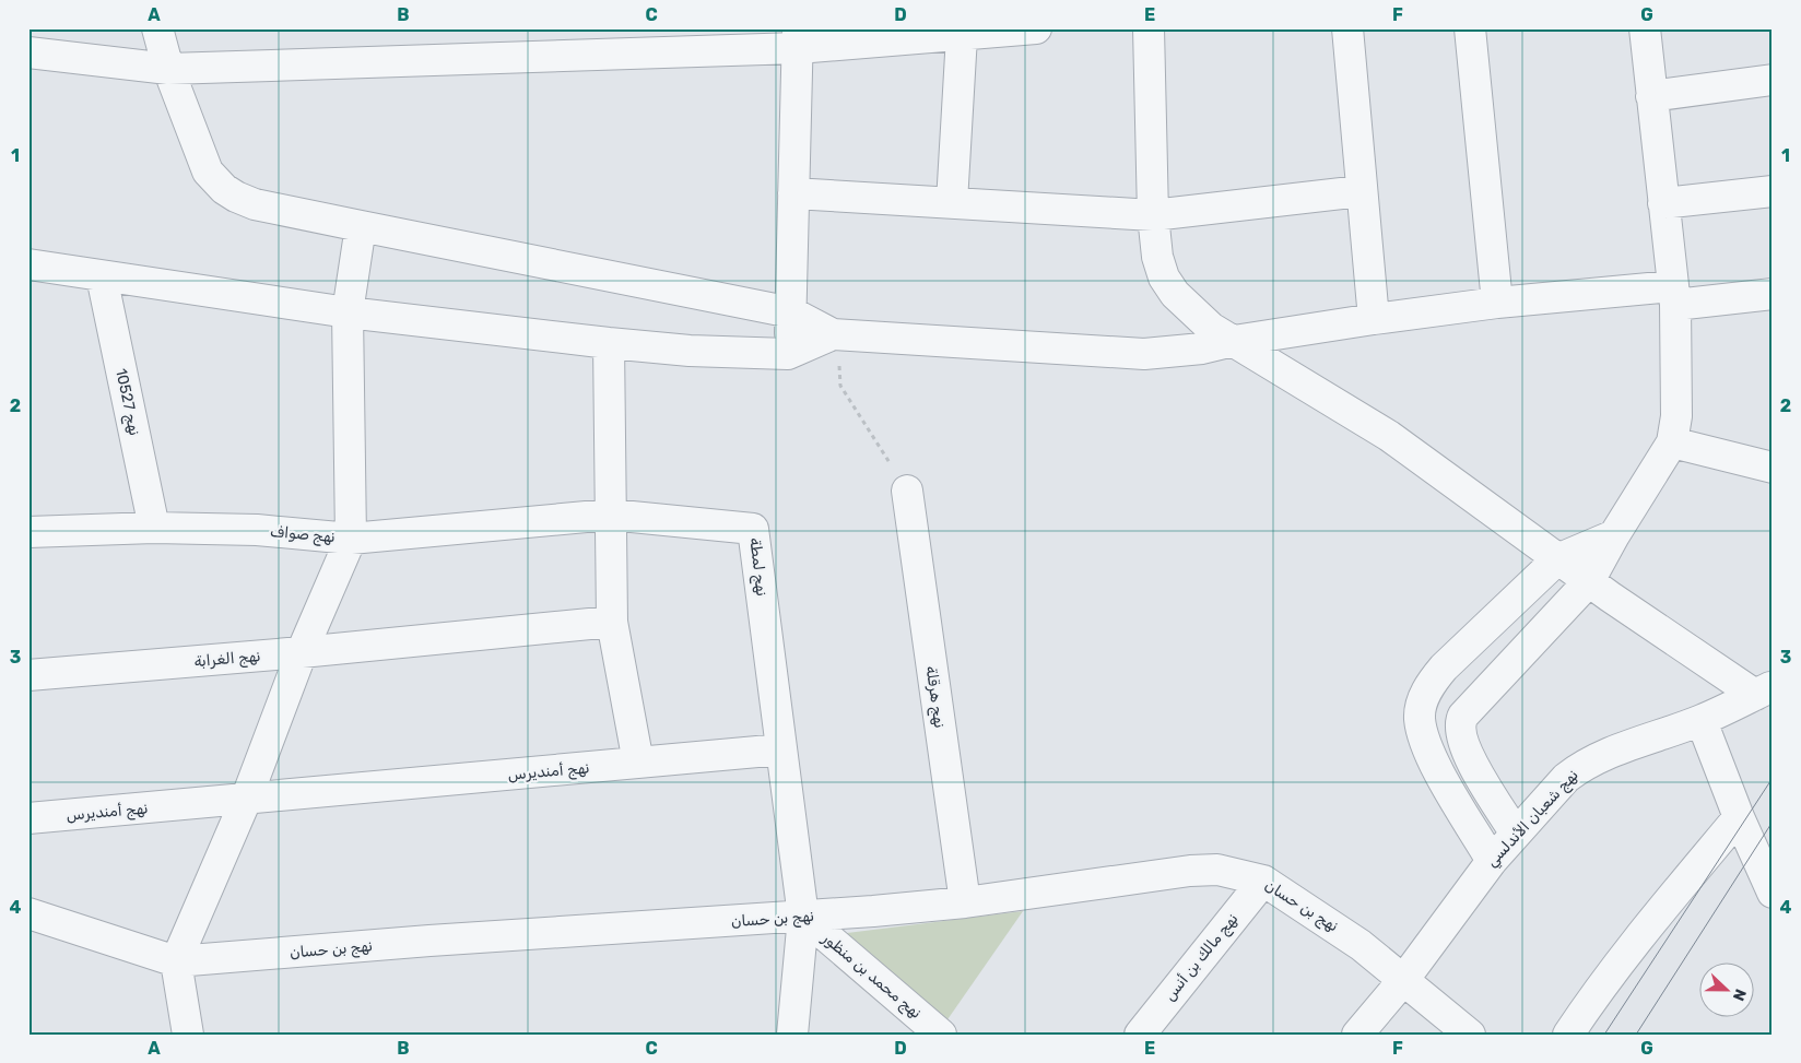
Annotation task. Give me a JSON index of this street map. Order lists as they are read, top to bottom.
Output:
{
  "streets": {
    "street": [
      "نهج 10527",
      "نهج صواف",
      "نهج لمطة",
      "نهج الغرابة",
      "نهج هرقلة",
      "نهج أمنديرس",
      "نهج شعبان الأندلسي",
      "نهج بن حسان",
      "نهج مالك بن أنس",
      "نهج محمد بن منظور"
    ]
  },
  "crossings": [
    ["نهج 10527", "نهج صواف"],
    ["نهج لمطة", "نهج أمنديرس"],
    ["نهج هرقلة", "نهج بن حسان"],
    ["نهج شعبان الأندلسي", "نهج بن حسان"],
    ["نهج بن حسان", "نهج مالك بن أنس"],
    ["نهج بن حسان", "نهج محمد بن منظور"]
  ],
  "north": "right",
  "grid": {
    "columns": [
      "A",
      "B",
      "C",
      "D",
      "E",
      "F",
      "G"
    ],
    "rows": [
      "1",
      "2",
      "3",
      "4"
    ]
  }
}
